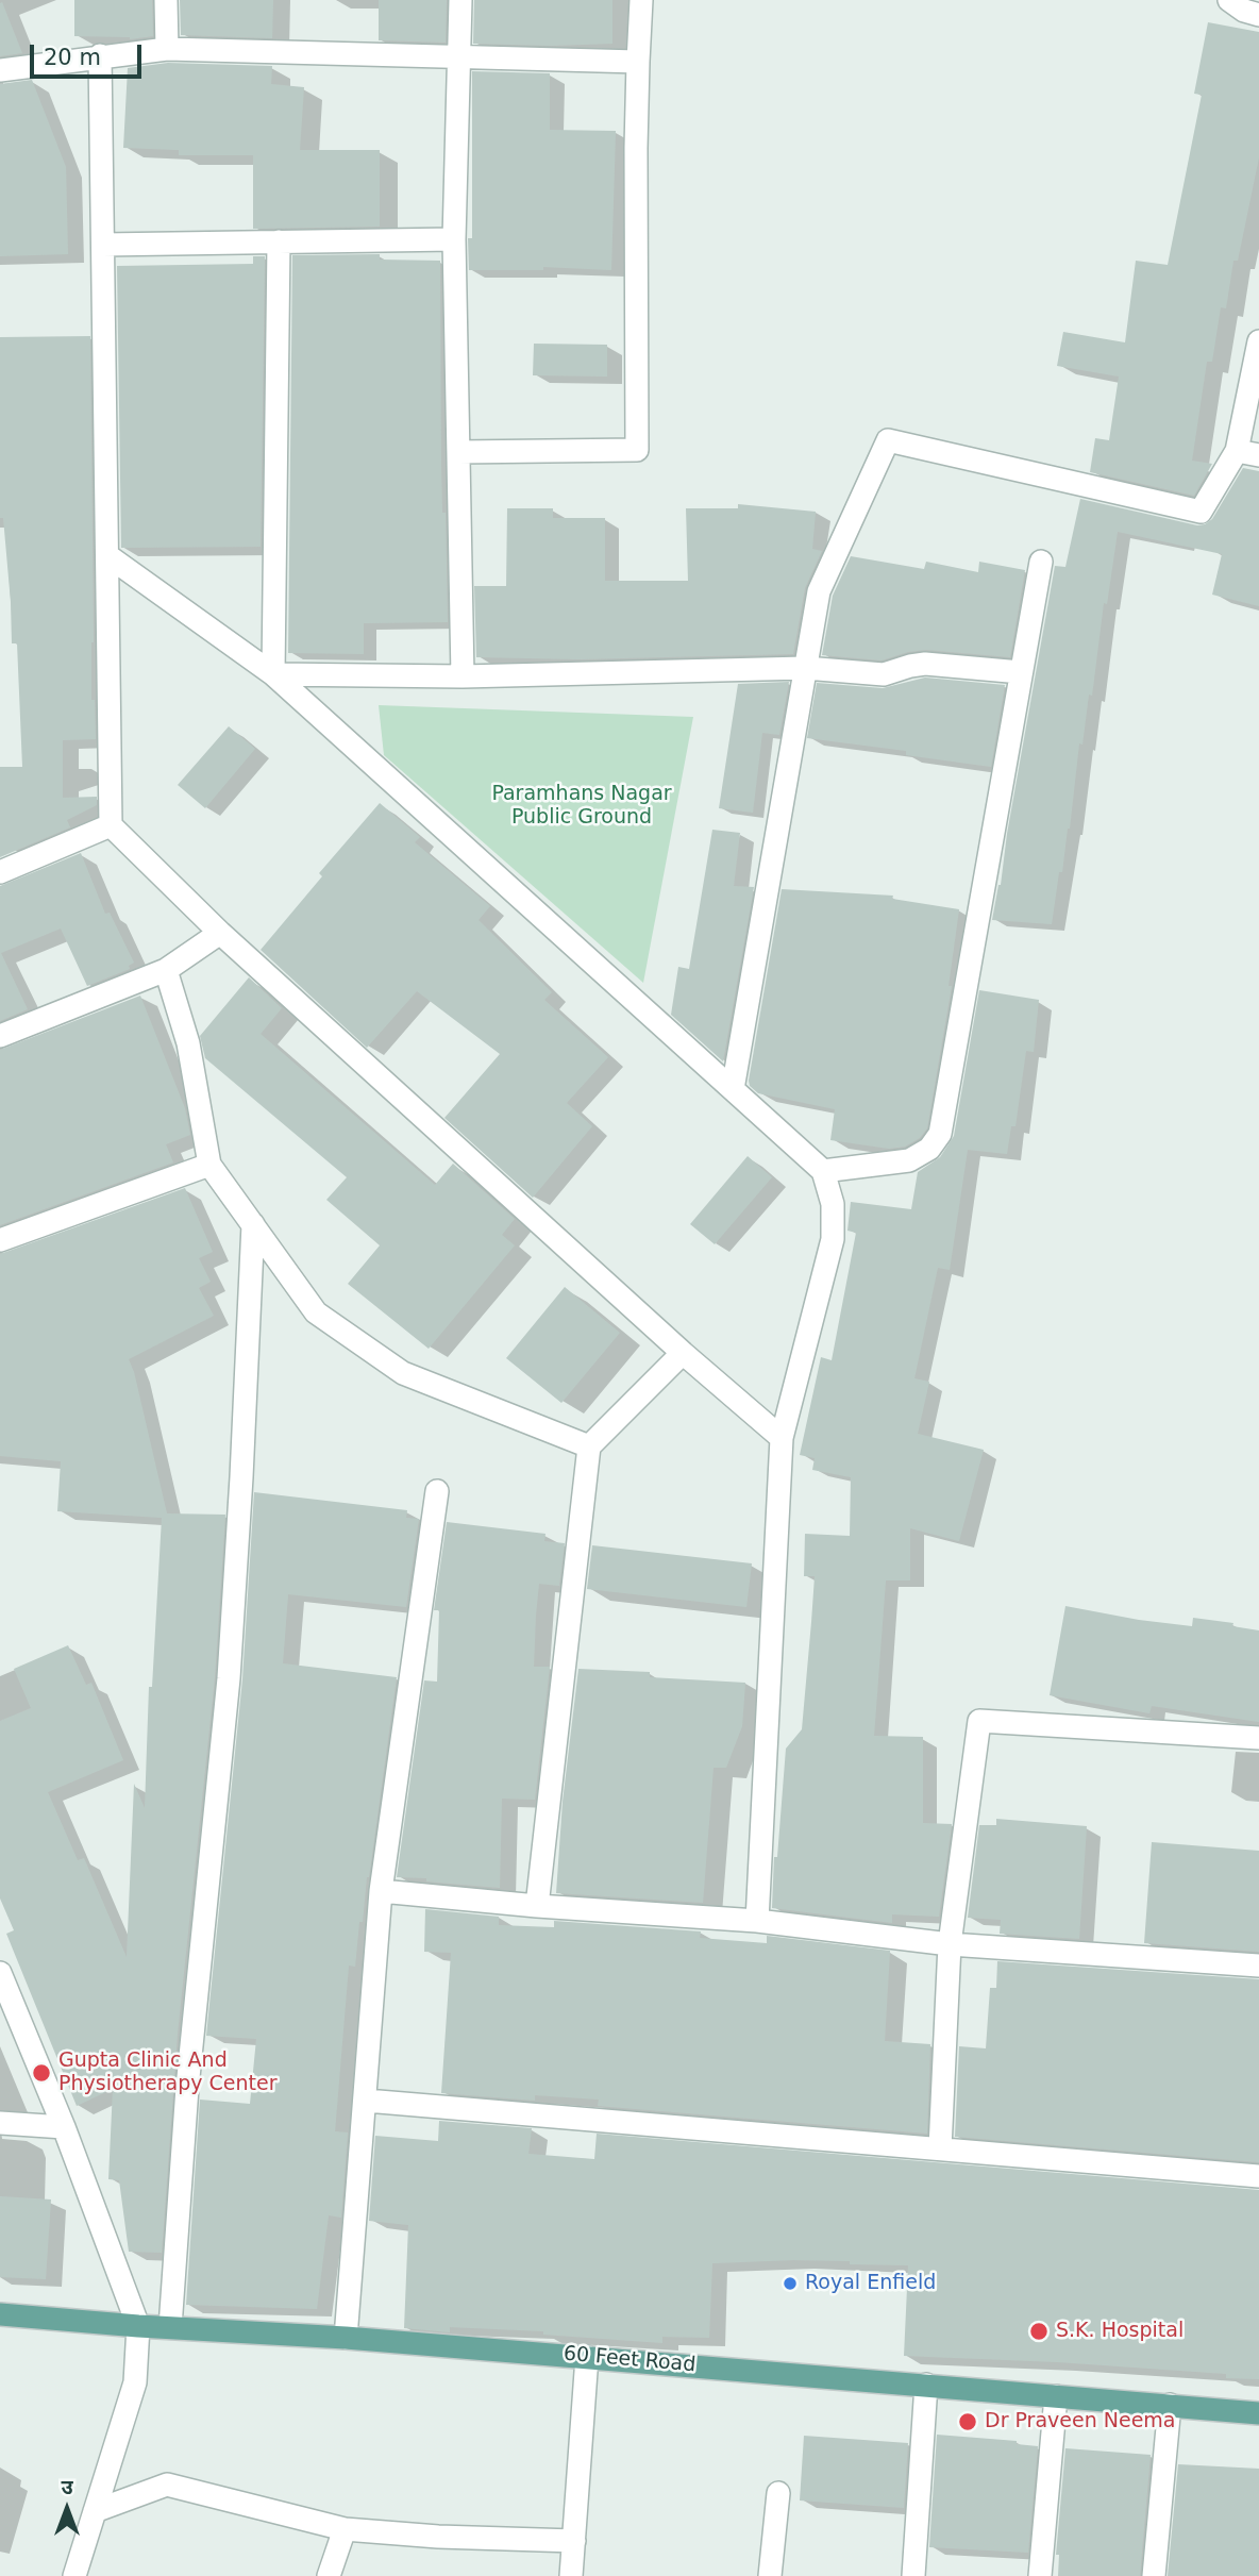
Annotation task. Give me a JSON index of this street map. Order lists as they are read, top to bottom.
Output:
{
  "streets": {
    "main road": ["60 Feet Road"]
  },
  "parks": ["Paramhans Nagar Public Ground"],
  "places": [
    "Gupta Clinic And Physiotherapy Center",
    "Royal Enfield",
    "S.K. Hospital",
    "Dr Praveen Neema"
  ],
  "scale_bar": "20 m",
  "north": "top"
}
